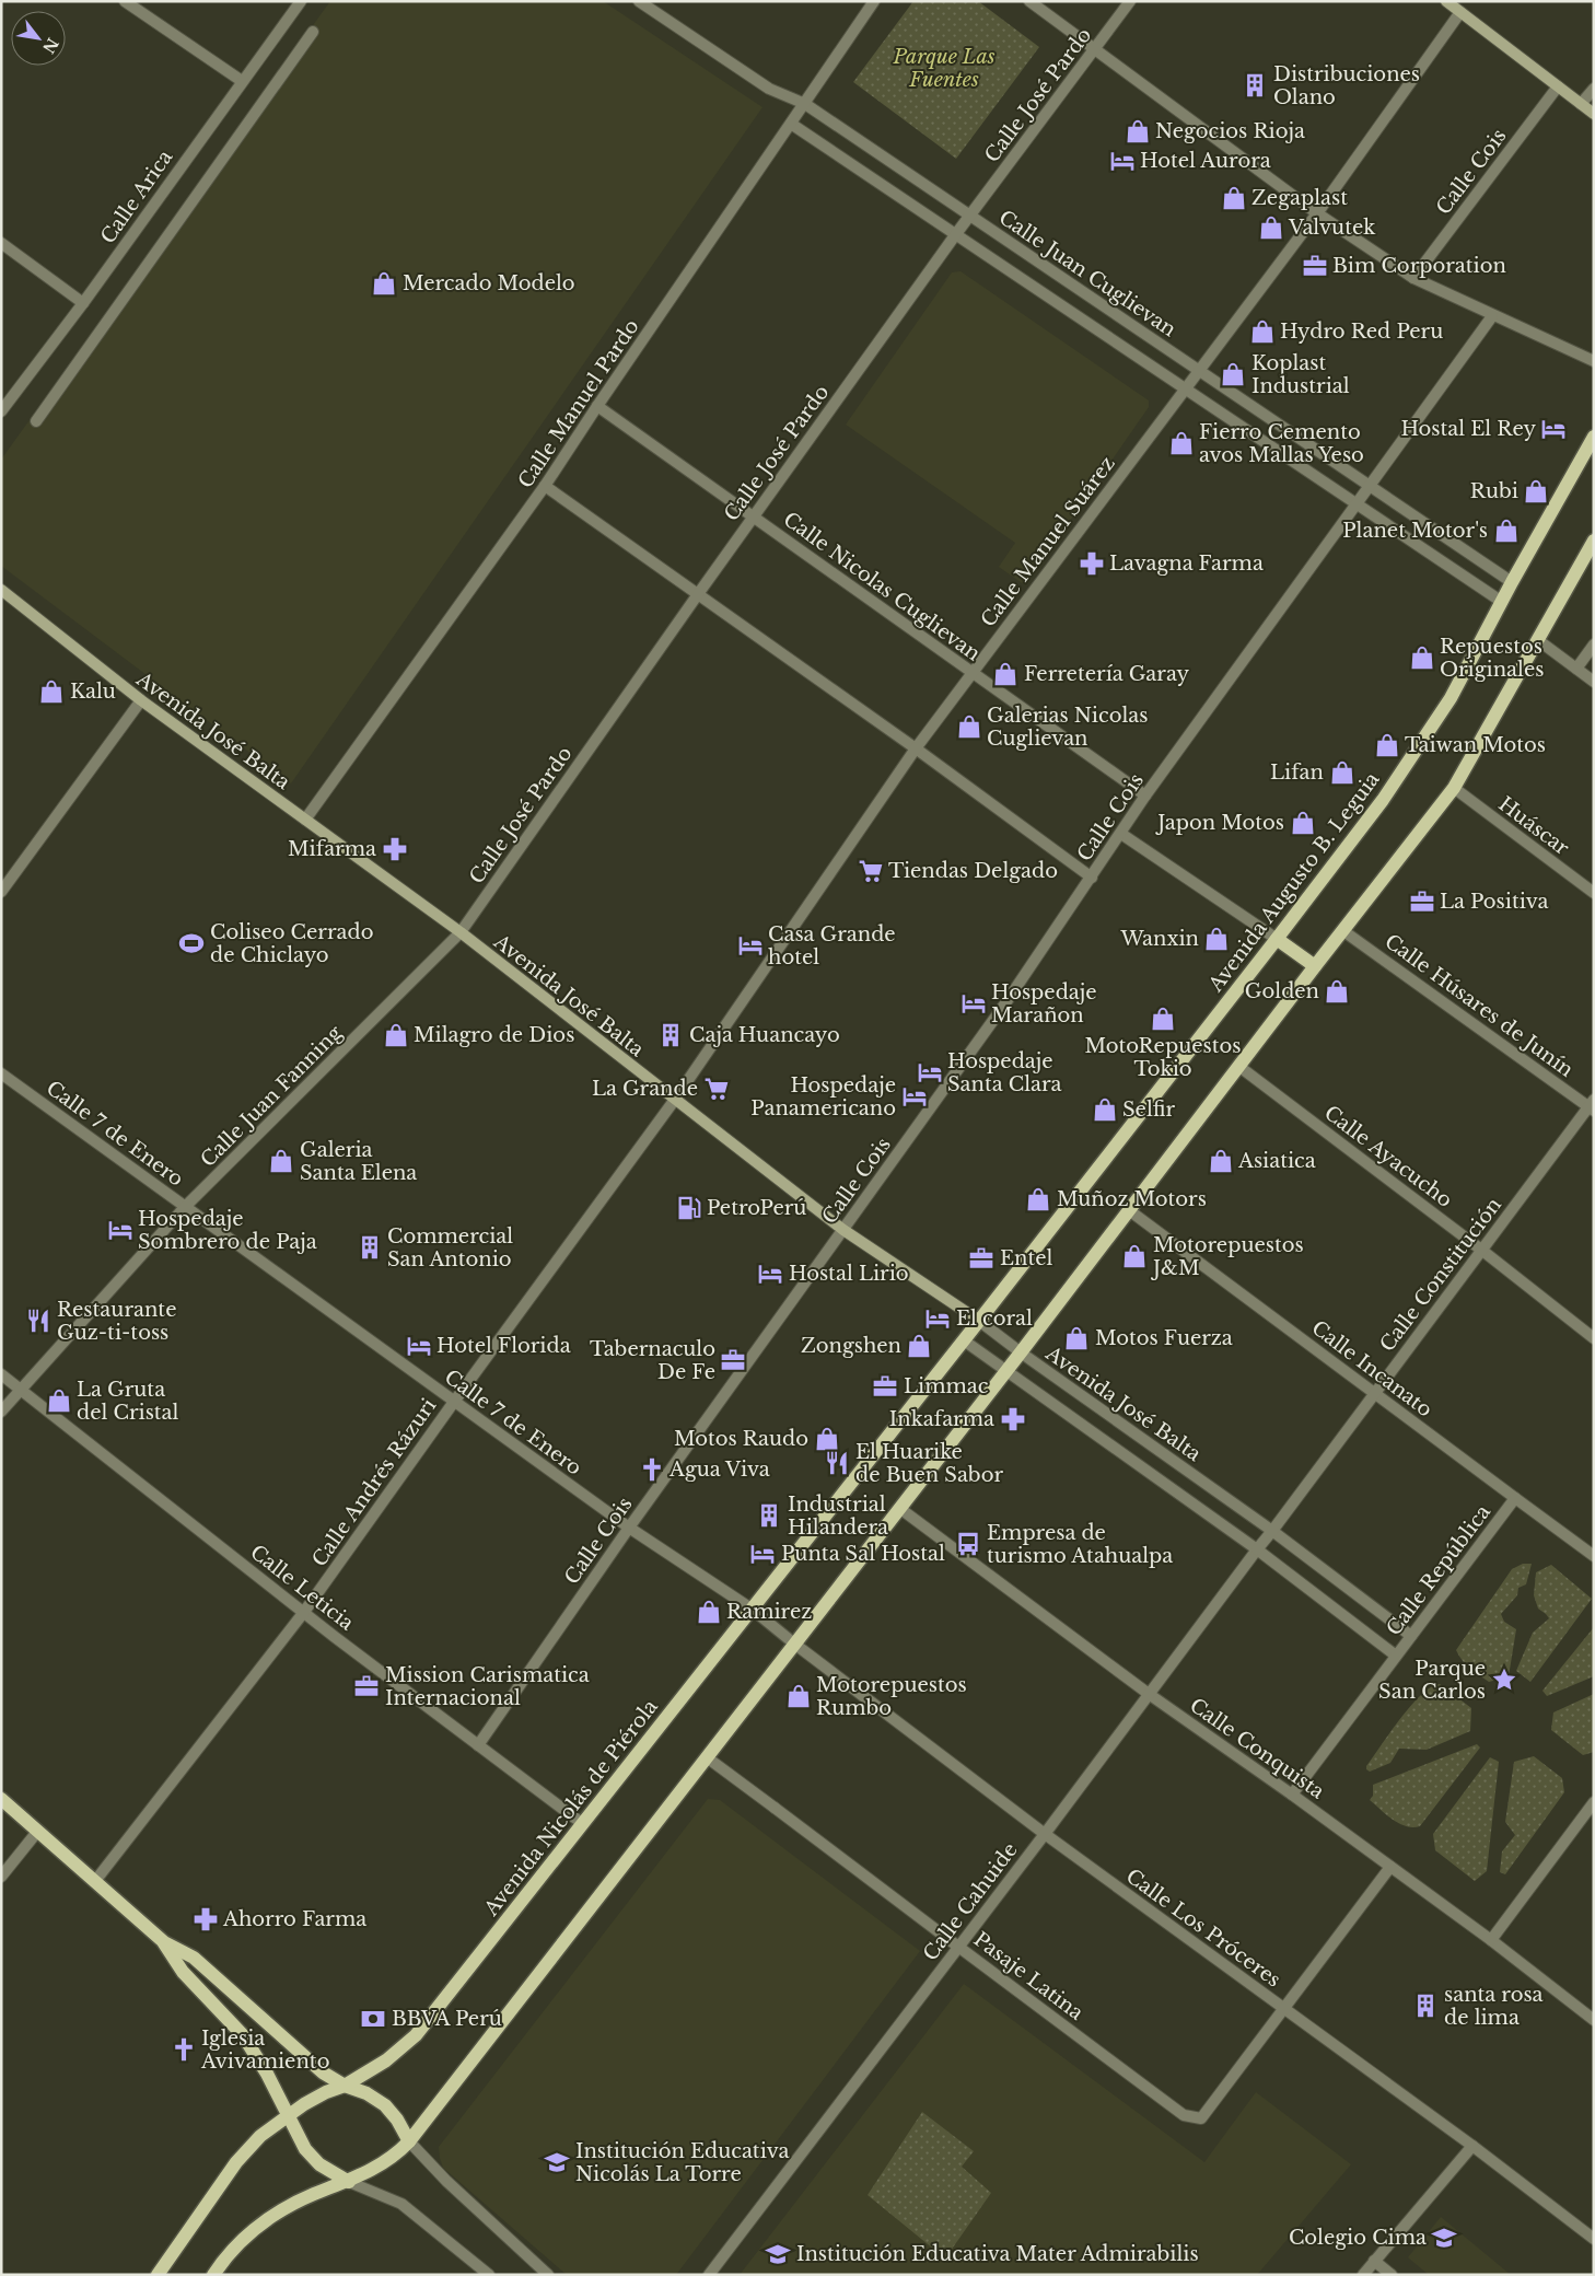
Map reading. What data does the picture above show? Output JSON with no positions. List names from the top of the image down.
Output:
{
  "streets": {
    "main road": ["Avenida José Balta", "Avenida Augusto B. Leguia", "Avenida Nicolás de Piérola"],
    "street": [
      "Calle José Pardo",
      "Calle Cois",
      "Calle Arica",
      "Calle Juan Cuglievan",
      "Calle Manuel Pardo",
      "Calle Manuel Suárez",
      "Calle Nicolas Cuglievan",
      "Huáscar",
      "Calle Húsares de Junín",
      "Calle Juan Fanning",
      "Calle 7 de Enero",
      "Calle Ayacucho",
      "Calle Constitución",
      "Calle Incanato",
      "Calle Andrés Rázuri",
      "Calle República",
      "Calle Leticia",
      "Calle Conquista",
      "Calle Cahuide",
      "Calle Los Próceres",
      "Pasaje Latina"
    ]
  },
  "crossings": [
    ["Calle José Pardo", "Calle Juan Cuglievan"],
    ["Calle José Pardo", "Calle Nicolas Cuglievan"],
    ["Calle José Pardo", "Avenida José Balta"],
    ["Calle José Pardo", "Calle Juan Fanning"],
    ["Calle Cois", "Calle Juan Cuglievan"],
    ["Calle Cois", "Calle Nicolas Cuglievan"],
    ["Calle Cois", "Avenida José Balta"],
    ["Calle Cois", "Calle 7 de Enero"],
    ["Calle Cois", "Calle Leticia"],
    ["Calle Juan Cuglievan", "Calle Manuel Pardo"],
    ["Calle Juan Cuglievan", "Calle Manuel Suárez"],
    ["Calle Juan Cuglievan", "Avenida Augusto B. Leguia"],
    ["Calle Manuel Pardo", "Calle Nicolas Cuglievan"],
    ["Calle Manuel Pardo", "Avenida José Balta"],
    ["Calle Manuel Suárez", "Calle Nicolas Cuglievan"],
    ["Calle Manuel Suárez", "Avenida José Balta"],
    ["Calle Manuel Suárez", "Calle Andrés Rázuri"],
    ["Avenida José Balta", "Avenida Augusto B. Leguia"],
    ["Avenida José Balta", "Calle Juan Fanning"],
    ["Avenida José Balta", "Calle Constitución"],
    ["Avenida José Balta", "Calle Andrés Rázuri"],
    ["Avenida José Balta", "Calle República"],
    ["Avenida José Balta", "Avenida Nicolás de Piérola"],
    ["Avenida José Balta", "Calle Cahuide"],
    ["Avenida Augusto B. Leguia", "Avenida Nicolás de Piérola"],
    ["Calle Húsares de Junín", "Calle Constitución"],
    ["Calle Juan Fanning", "Calle 7 de Enero"],
    ["Calle Juan Fanning", "Calle Leticia"],
    ["Calle 7 de Enero", "Calle Andrés Rázuri"],
    ["Calle 7 de Enero", "Avenida Nicolás de Piérola"],
    ["Calle 7 de Enero", "Calle Los Próceres"],
    ["Calle Ayacucho", "Calle Constitución"],
    ["Calle Constitución", "Calle Incanato"],
    ["Calle Constitución", "Calle Cahuide"],
    ["Calle Incanato", "Calle República"],
    ["Calle Andrés Rázuri", "Calle Leticia"],
    ["Calle República", "Calle Conquista"],
    ["Calle Leticia", "Avenida Nicolás de Piérola"],
    ["Calle Conquista", "Calle Cahuide"],
    ["Calle Cahuide", "Calle Los Próceres"],
    ["Calle Cahuide", "Pasaje Latina"],
    ["Calle Los Próceres", "Pasaje Latina"]
  ],
  "parks": ["Parque Las Fuentes"],
  "places": {
    "building": [
      "Distribuciones Olano",
      "Caja Huancayo",
      "Commercial San Antonio",
      "Industrial Hilandera",
      "santa rosa de lima"
    ],
    "shop": [
      "Negocios Rioja",
      "Zegaplast",
      "Valvutek",
      "Mercado Modelo",
      "Hydro Red Peru",
      "Koplast Industrial",
      "Fierro Cemento avos Mallas Yeso",
      "Rubi",
      "Planet Motor's",
      "Repuestos Originales",
      "Ferretería Garay",
      "Kalu",
      "Galerias Nicolas Cuglievan",
      "Taiwan Motos",
      "Lifan",
      "Japon Motos",
      "Wanxin",
      "Golden",
      "MotoRepuestos Tokio",
      "Milagro de Dios",
      "Selfir",
      "Galeria Santa Elena",
      "Asiatica",
      "Muñoz Motors",
      "Motorepuestos J&M",
      "Motos Fuerza",
      "Zongshen",
      "La Gruta del Cristal",
      "Motos Raudo",
      "Ramirez",
      "Motorepuestos Rumbo"
    ],
    "hotel": [
      "Hotel Aurora",
      "Hostal El Rey",
      "Casa Grande hotel",
      "Hospedaje Marañon",
      "Hospedaje Santa Clara",
      "Hospedaje Panamericano",
      "Hospedaje Sombrero de Paja",
      "Hostal Lirio",
      "El coral",
      "Hotel Florida",
      "Punta Sal Hostal"
    ],
    "office": [
      "Bim Corporation",
      "La Positiva",
      "Entel",
      "Tabernaculo De Fe",
      "Limmac",
      "Mission Carismatica Internacional"
    ],
    "pharmacy": [
      "Lavagna Farma",
      "Mifarma",
      "Inkafarma",
      "Ahorro Farma"
    ],
    "supermarket": ["Tiendas Delgado", "La Grande"],
    "sports": ["Coliseo Cerrado de Chiclayo"],
    "fuel station": ["PetroPerú"],
    "restaurant": ["Restaurante Guz-ti-toss", "El Huarike de Buen Sabor"],
    "church": ["Agua Viva", "Iglesia Avivamiento"],
    "bus stop": ["Empresa de turismo Atahualpa"],
    "place": ["Parque San Carlos"],
    "bank": ["BBVA Perú"],
    "school or university": ["Institución Educativa Nicolás La Torre", "Colegio Cima", "Institución Educativa Mater Admirabilis"]
  },
  "north": "bottom right"
}
